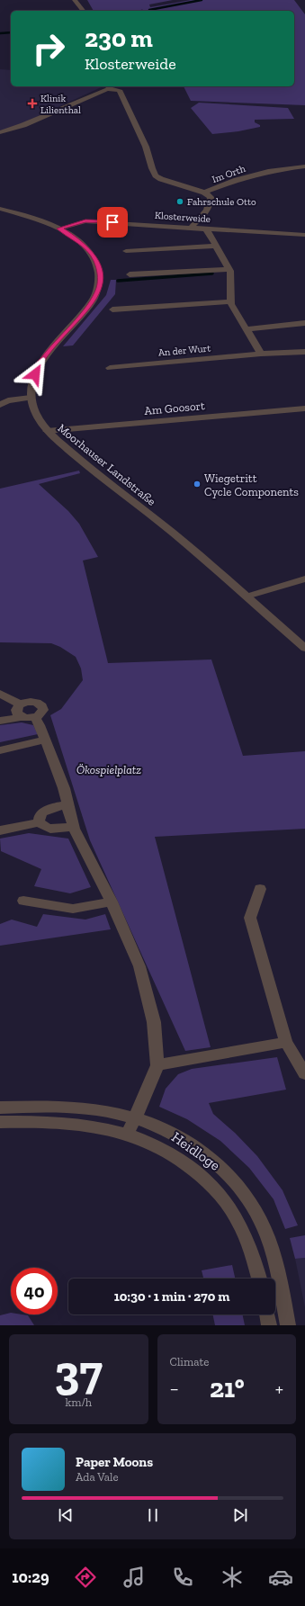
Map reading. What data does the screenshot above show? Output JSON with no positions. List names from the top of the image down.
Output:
{
  "streets": {
    "street": [
      "Im Orth",
      "Klosterweide",
      "An der Wurt",
      "Am Goosort",
      "Moorhauser Landstraße",
      "Heidloge"
    ]
  },
  "crossings": [
    ["Im Orth", "Klosterweide"],
    ["Klosterweide", "Moorhauser Landstraße"],
    ["Am Goosort", "Moorhauser Landstraße"]
  ],
  "parks": ["Ökospielplatz"],
  "places": {
    "health": ["Klinik Lilienthal"],
    "other": ["Fahrschule Otto", "Wiegetritt Cycle Components"]
  },
  "page": {
    "turn": ["230 m", "Klosterweide"],
    "limit": "40",
    "trip": "10:30 · 1 min · 270 m",
    "tile": [
      ["37", "km/h"],
      "Climate"
    ],
    "heat": ["−", "21°", "+"],
    "song": ["Paper Moons", "Ada Vale"],
    "tabs": "10:29"
  }
}
